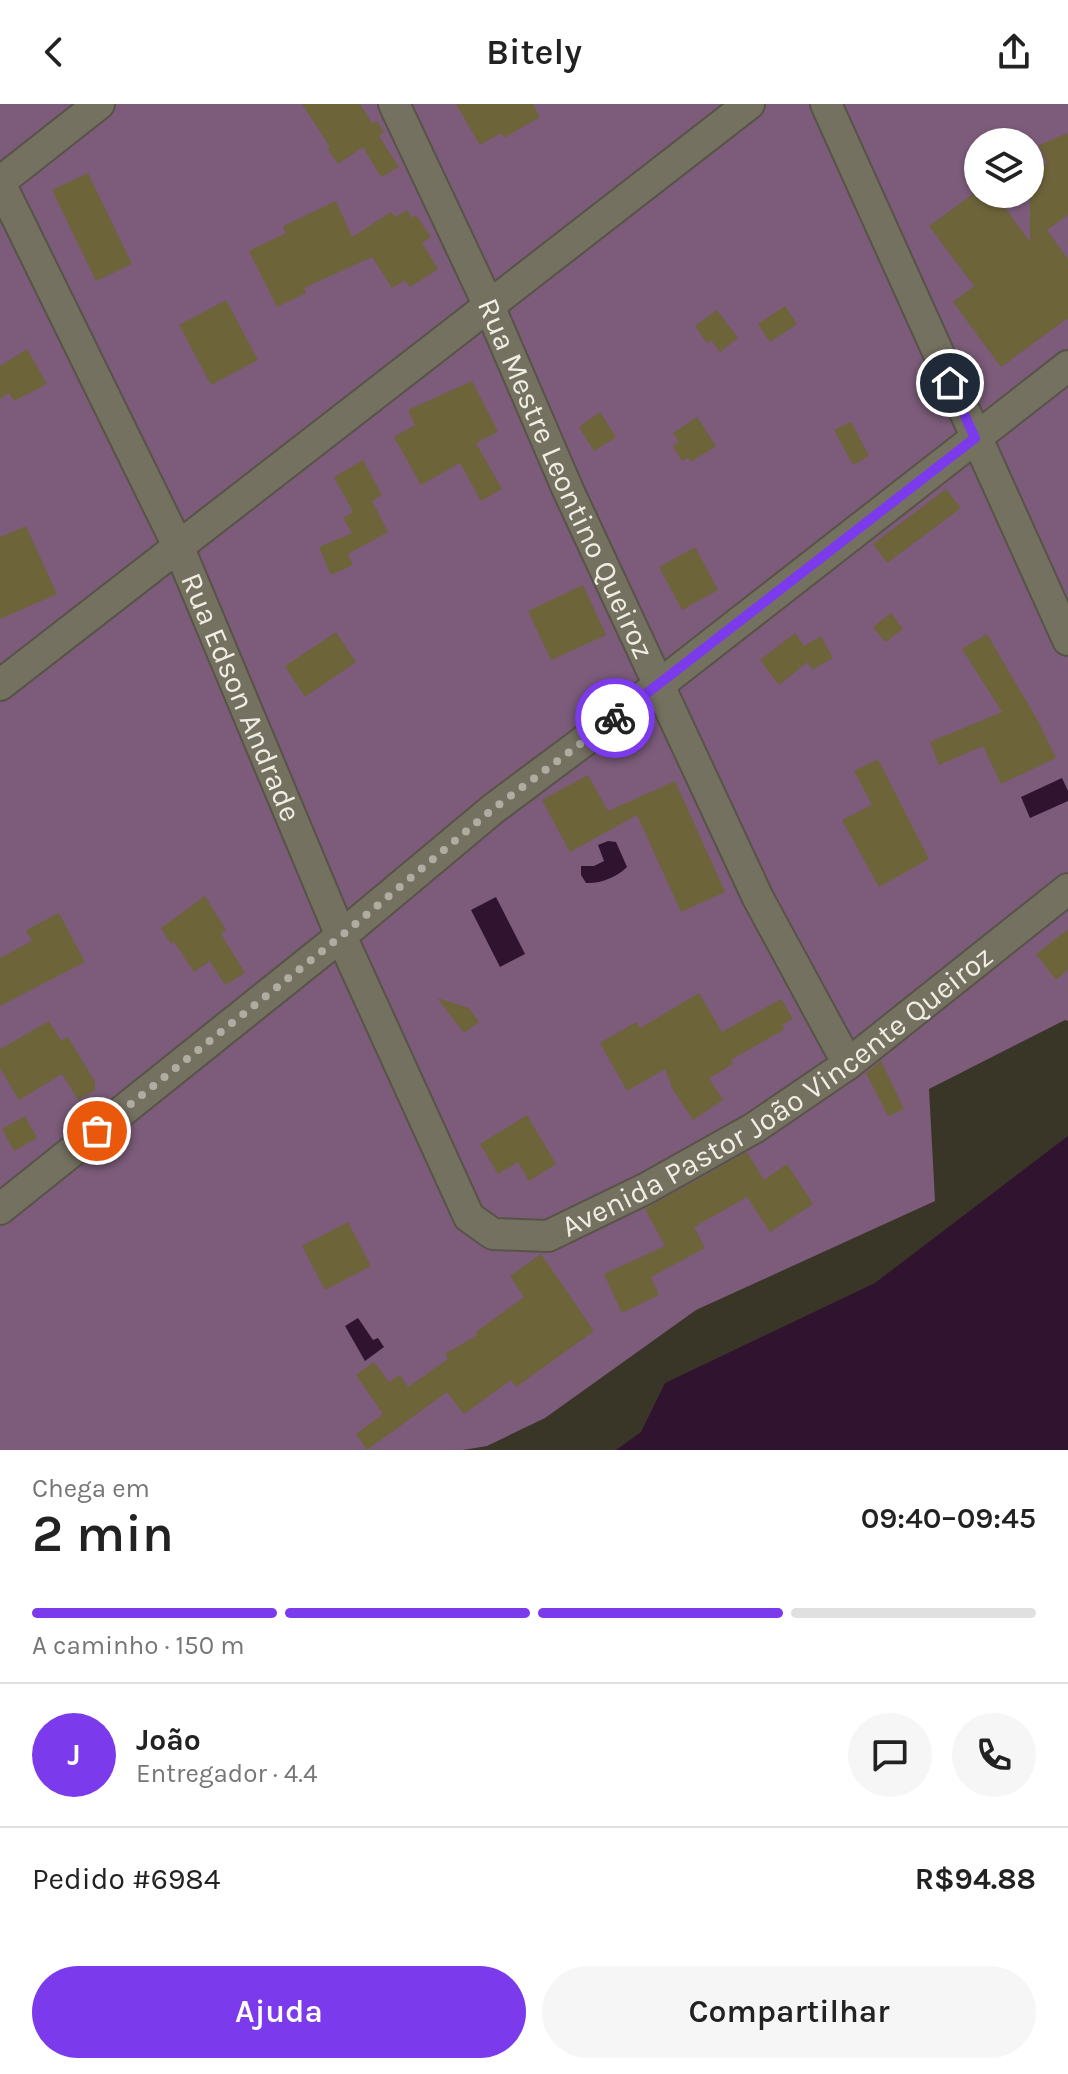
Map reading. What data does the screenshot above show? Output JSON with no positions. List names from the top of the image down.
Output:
{
  "streets": {
    "street": ["Rua Mestre Leontino Queiroz", "Rua Edson Andrade", "Avenida Pastor João Vincente Queiroz"]
  },
  "crossings": [
    ["Rua Mestre Leontino Queiroz", "Avenida Pastor João Vincente Queiroz"],
    ["Rua Edson Andrade", "Avenida Pastor João Vincente Queiroz"]
  ],
  "page": {
    "header": "Bitely",
    "heading": ["2 min", "Chega em", "09:40–09:45"],
    "panel": [
      "João",
      "Entregador · 4.4",
      "Pedido #6984",
      "R$94.88"
    ],
    "bar": "A caminho · 150 m",
    "round": "J",
    "buttons": ["Ajuda", "Compartilhar"]
  }
}
